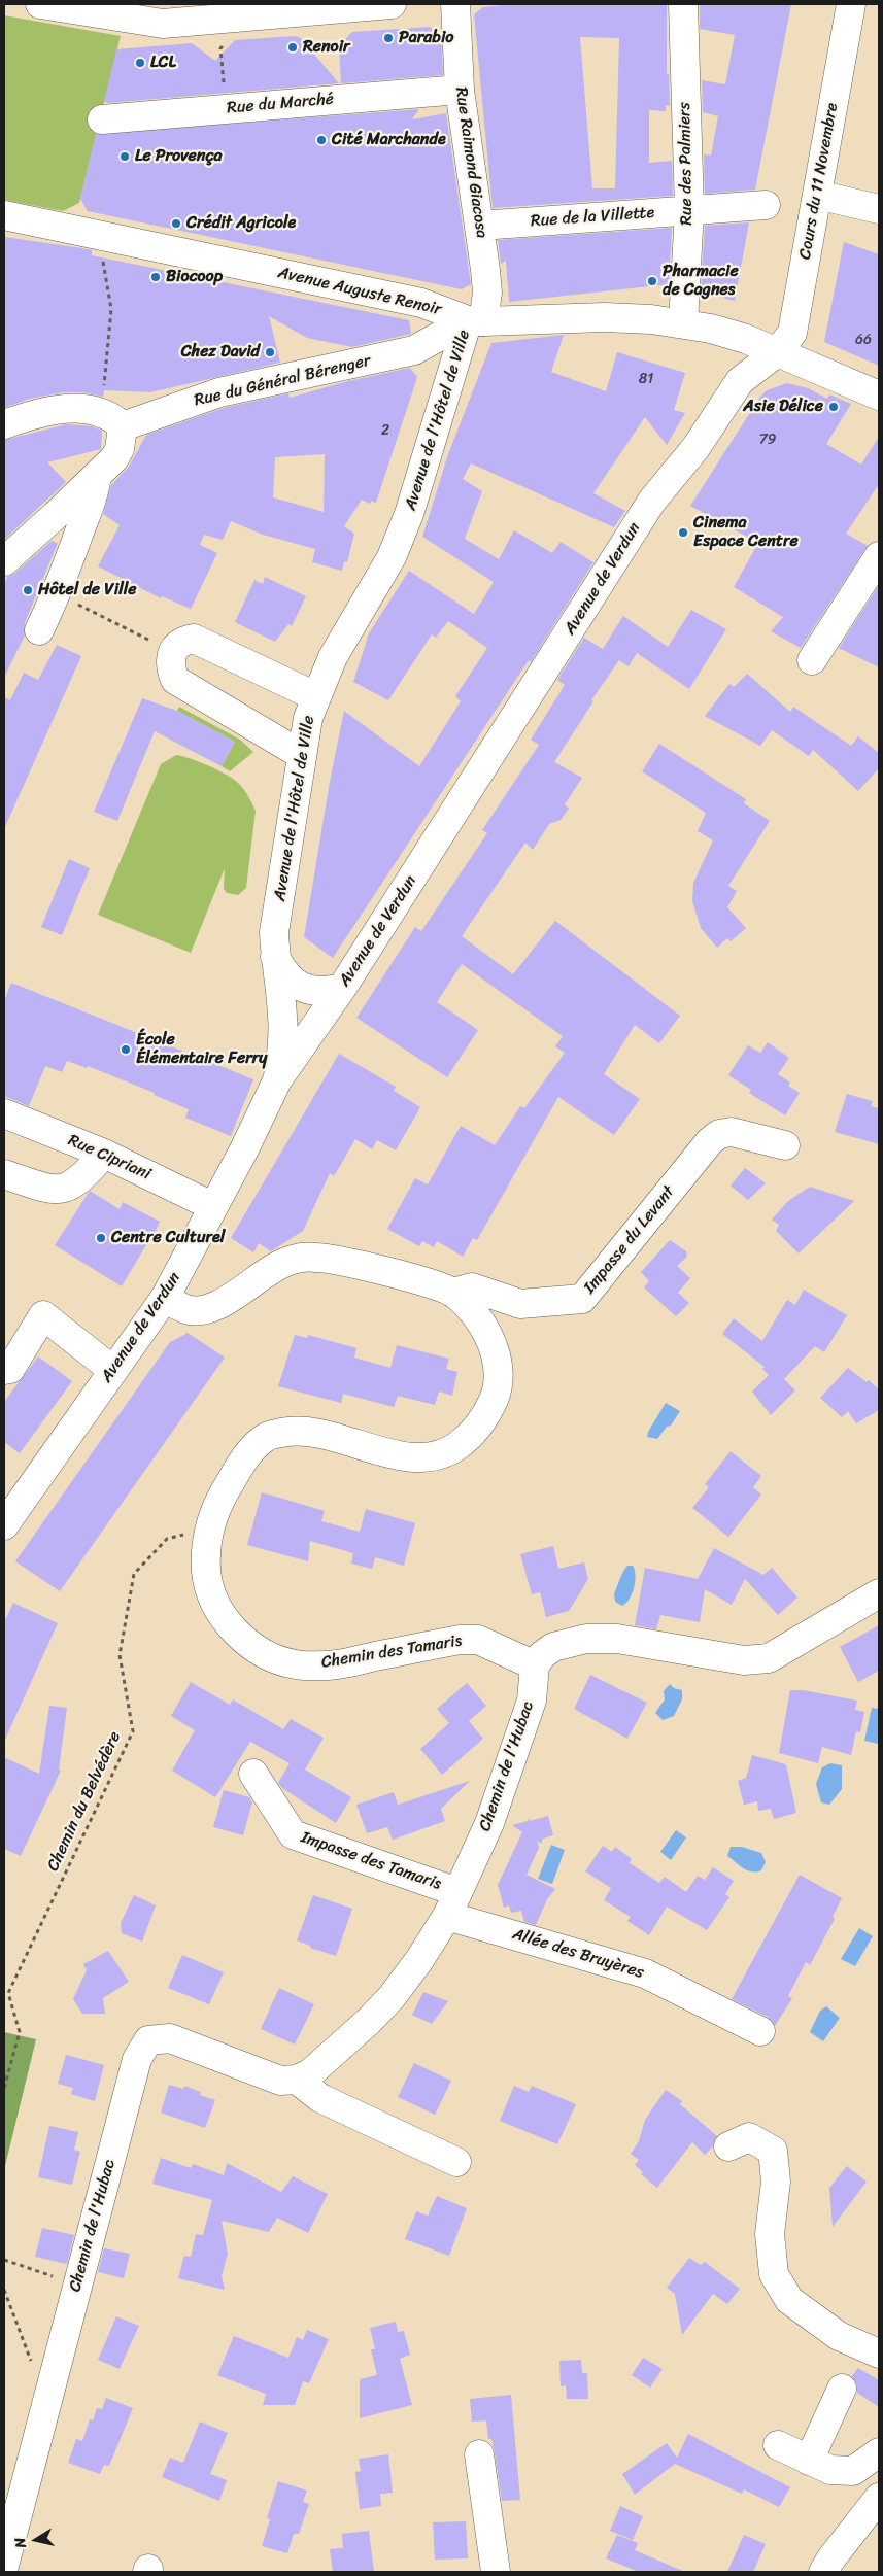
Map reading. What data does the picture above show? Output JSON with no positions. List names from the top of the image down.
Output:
{
  "streets": {
    "street": [
      "Rue du Marché",
      "Rue Raimond Giacosa",
      "Rue des Palmiers",
      "Cours du 11 Novembre",
      "Rue de la Villette",
      "Avenue Auguste Renoir",
      "Rue du Général Bérenger",
      "Avenue de l'Hôtel de Ville",
      "Avenue de Verdun",
      "Rue Cipriani",
      "Impasse du Levant",
      "Chemin des Tamaris",
      "Chemin de l'Hubac",
      "Impasse des Tamaris",
      "Allée des Bruyères"
    ],
    "path": ["Chemin du Belvédère"]
  },
  "crossings": [
    ["Rue du Marché", "Rue Raimond Giacosa"],
    ["Rue Raimond Giacosa", "Rue de la Villette"],
    ["Rue Raimond Giacosa", "Avenue Auguste Renoir"],
    ["Rue Raimond Giacosa", "Rue du Général Bérenger"],
    ["Rue Raimond Giacosa", "Avenue de l'Hôtel de Ville"],
    ["Rue des Palmiers", "Rue de la Villette"],
    ["Rue des Palmiers", "Avenue Auguste Renoir"],
    ["Cours du 11 Novembre", "Avenue Auguste Renoir"],
    ["Cours du 11 Novembre", "Avenue de Verdun"],
    ["Avenue Auguste Renoir", "Rue du Général Bérenger"],
    ["Avenue Auguste Renoir", "Avenue de l'Hôtel de Ville"],
    ["Avenue Auguste Renoir", "Avenue de Verdun"],
    ["Rue du Général Bérenger", "Avenue de l'Hôtel de Ville"],
    ["Avenue de l'Hôtel de Ville", "Avenue de Verdun"],
    ["Avenue de Verdun", "Rue Cipriani"],
    ["Avenue de Verdun", "Chemin des Tamaris"],
    ["Impasse du Levant", "Chemin des Tamaris"],
    ["Chemin des Tamaris", "Chemin de l'Hubac"],
    ["Chemin des Tamaris", "Chemin du Belvédère"],
    ["Chemin de l'Hubac", "Impasse des Tamaris"],
    ["Chemin de l'Hubac", "Allée des Bruyères"],
    ["Impasse des Tamaris", "Allée des Bruyères"]
  ],
  "places": [
    "Parabio",
    "Renoir",
    "LCL",
    "Cité Marchande",
    "Le Provença",
    "Crédit Agricole",
    "Biocoop",
    "Pharmacie de Cagnes",
    "Chez David",
    "Asie Délice",
    "Cinema Espace Centre",
    "Hôtel de Ville",
    "École Élémentaire Ferry",
    "Centre Culturel"
  ],
  "house_numbers": [
    "66",
    "81",
    "2",
    "79"
  ],
  "north": "left"
}
